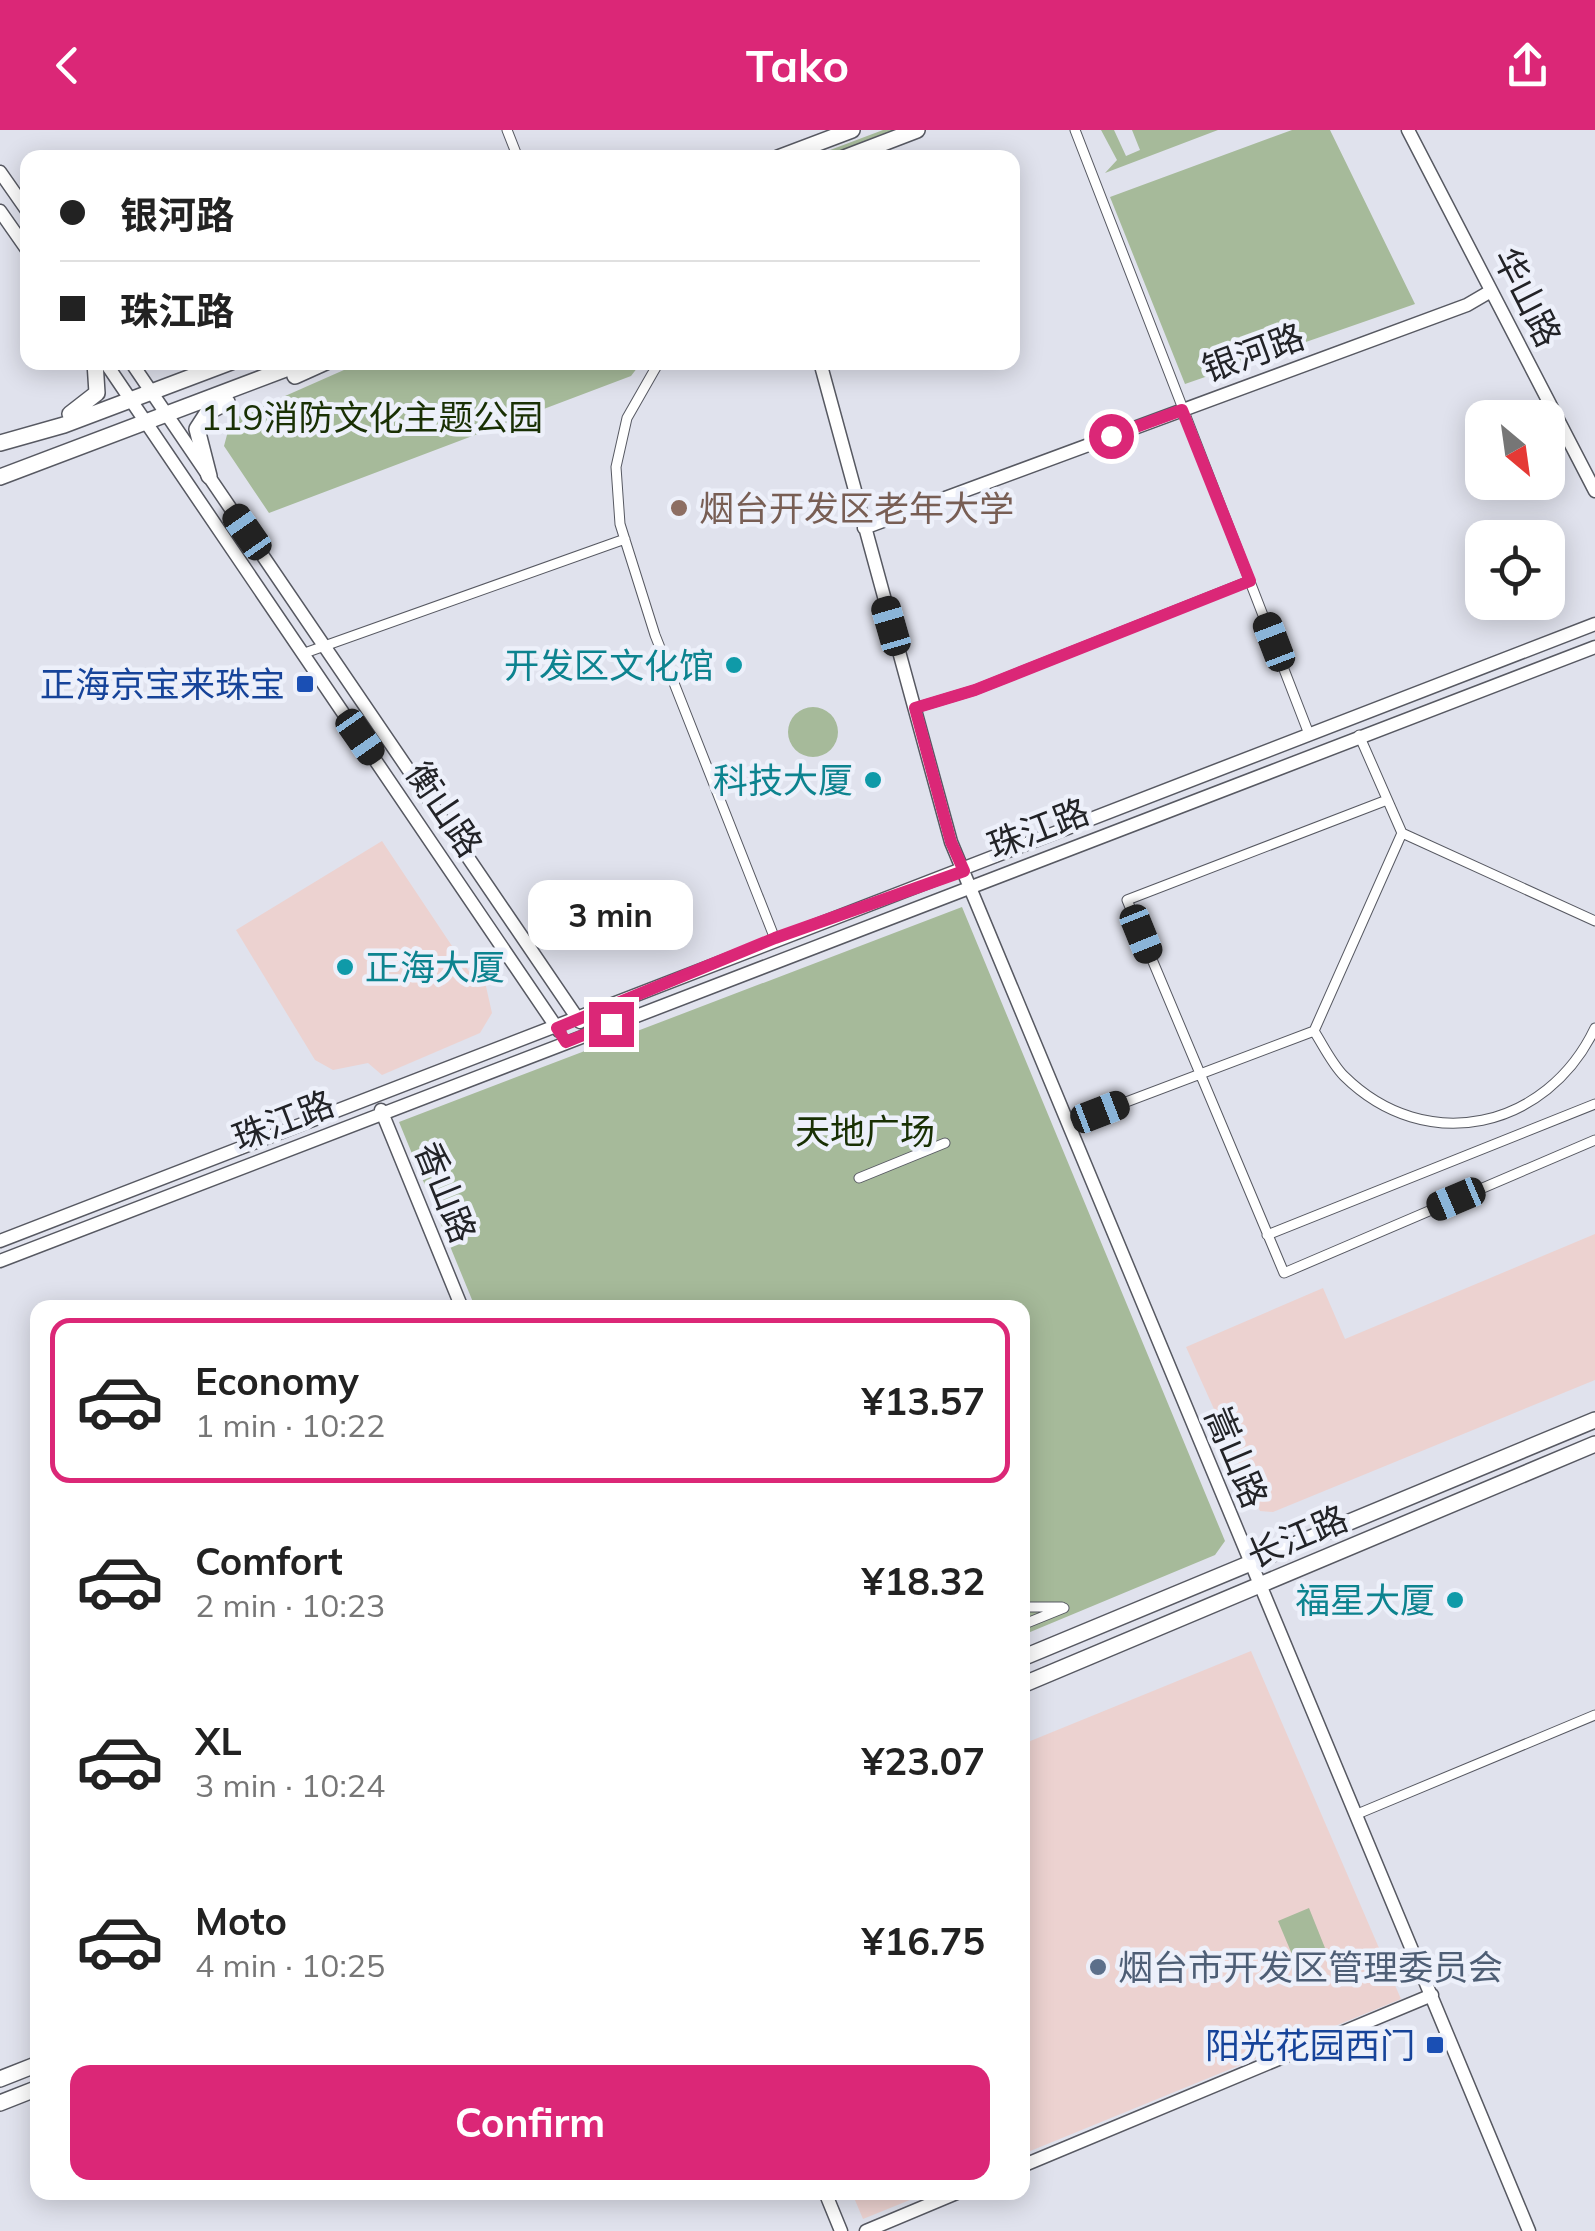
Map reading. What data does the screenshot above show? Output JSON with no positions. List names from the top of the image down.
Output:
{
  "streets": {
    "main road": [
      "华山路",
      "银河路",
      "衡山路",
      "珠江路",
      "香山路",
      "嵩山路",
      "长江路"
    ]
  },
  "crossings": [
    ["华山路", "银河路"],
    ["银河路", "嵩山路"],
    ["衡山路", "珠江路"],
    ["珠江路", "香山路"],
    ["珠江路", "嵩山路"],
    ["嵩山路", "长江路"]
  ],
  "parks": ["119消防文化主题公园", "天地广场"],
  "places": {
    "other": [
      "烟台开发区老年大学",
      "开发区文化馆",
      "科技大厦",
      "正海大厦",
      "福星大厦",
      "烟台市开发区管理委员会"
    ],
    "transit": ["正海京宝来珠宝", "阳光花园西门"]
  },
  "north": "bottom right",
  "page": {
    "header": "Tako",
    "banner": ["银河路", "珠江路"],
    "bubble": "3 min",
    "list": [
      {
        "name": "Economy",
        "note": "1 min · 10:22",
        "value": "¥13.57"
      },
      {
        "name": "Comfort",
        "note": "2 min · 10:23",
        "value": "¥18.32"
      },
      {
        "name": "XL",
        "note": "3 min · 10:24",
        "value": "¥23.07"
      },
      {
        "name": "Moto",
        "note": "4 min · 10:25",
        "value": "¥16.75"
      }
    ],
    "buttons": "Confirm"
  }
}
